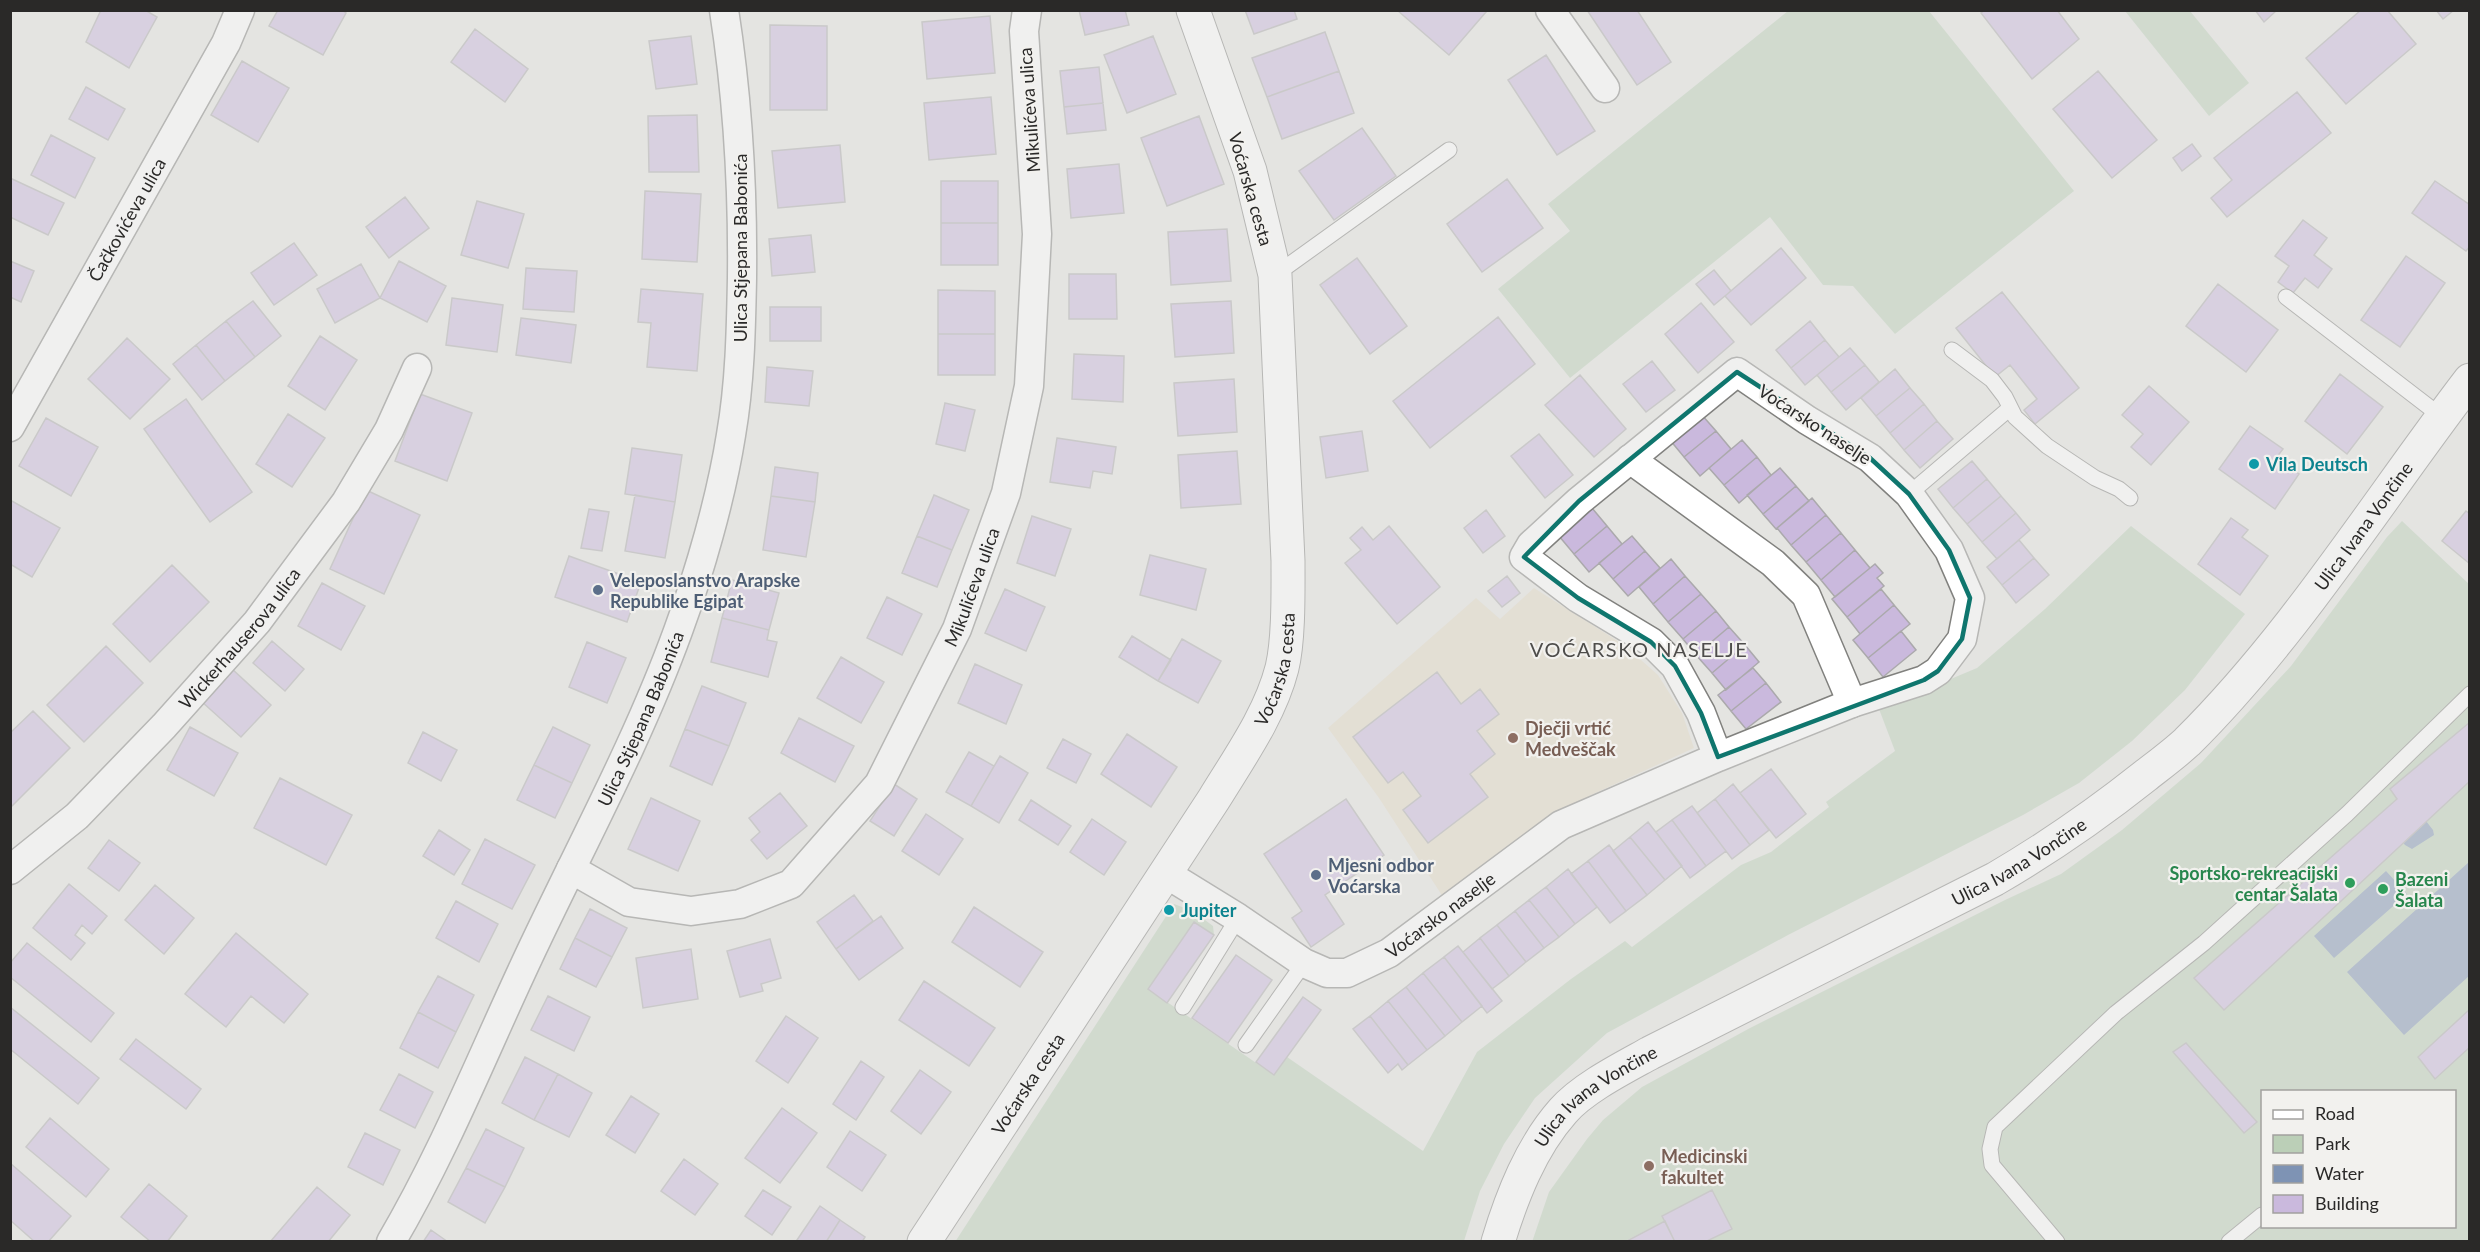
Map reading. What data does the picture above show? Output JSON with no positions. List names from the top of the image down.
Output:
{
  "streets": {
    "street": [
      "Mikulićeva ulica",
      "Voćarska cesta",
      "Čačkovićeva ulica",
      "Ulica Stjepana Babonića",
      "Voćarsko naselje",
      "Ulica Ivana Vončine",
      "Wickerhauserova ulica"
    ]
  },
  "crossings": [
    ["Mikulićeva ulica", "Ulica Stjepana Babonića"],
    ["Voćarska cesta", "Voćarsko naselje"]
  ],
  "districts": ["VOĆARSKO NASELJE"],
  "places": [
    "Vila Deutsch",
    "Veleposlanstvo Arapske Republike Egipat",
    "Dječji vrtić Medveščak",
    "Mjesni odbor Voćarska",
    "Sportsko-rekreacijski centar Šalata",
    "Bazeni Šalata",
    "Jupiter",
    "Medicinski fakultet"
  ],
  "legend": [
    "Road",
    "Park",
    "Water",
    "Building"
  ]
}
